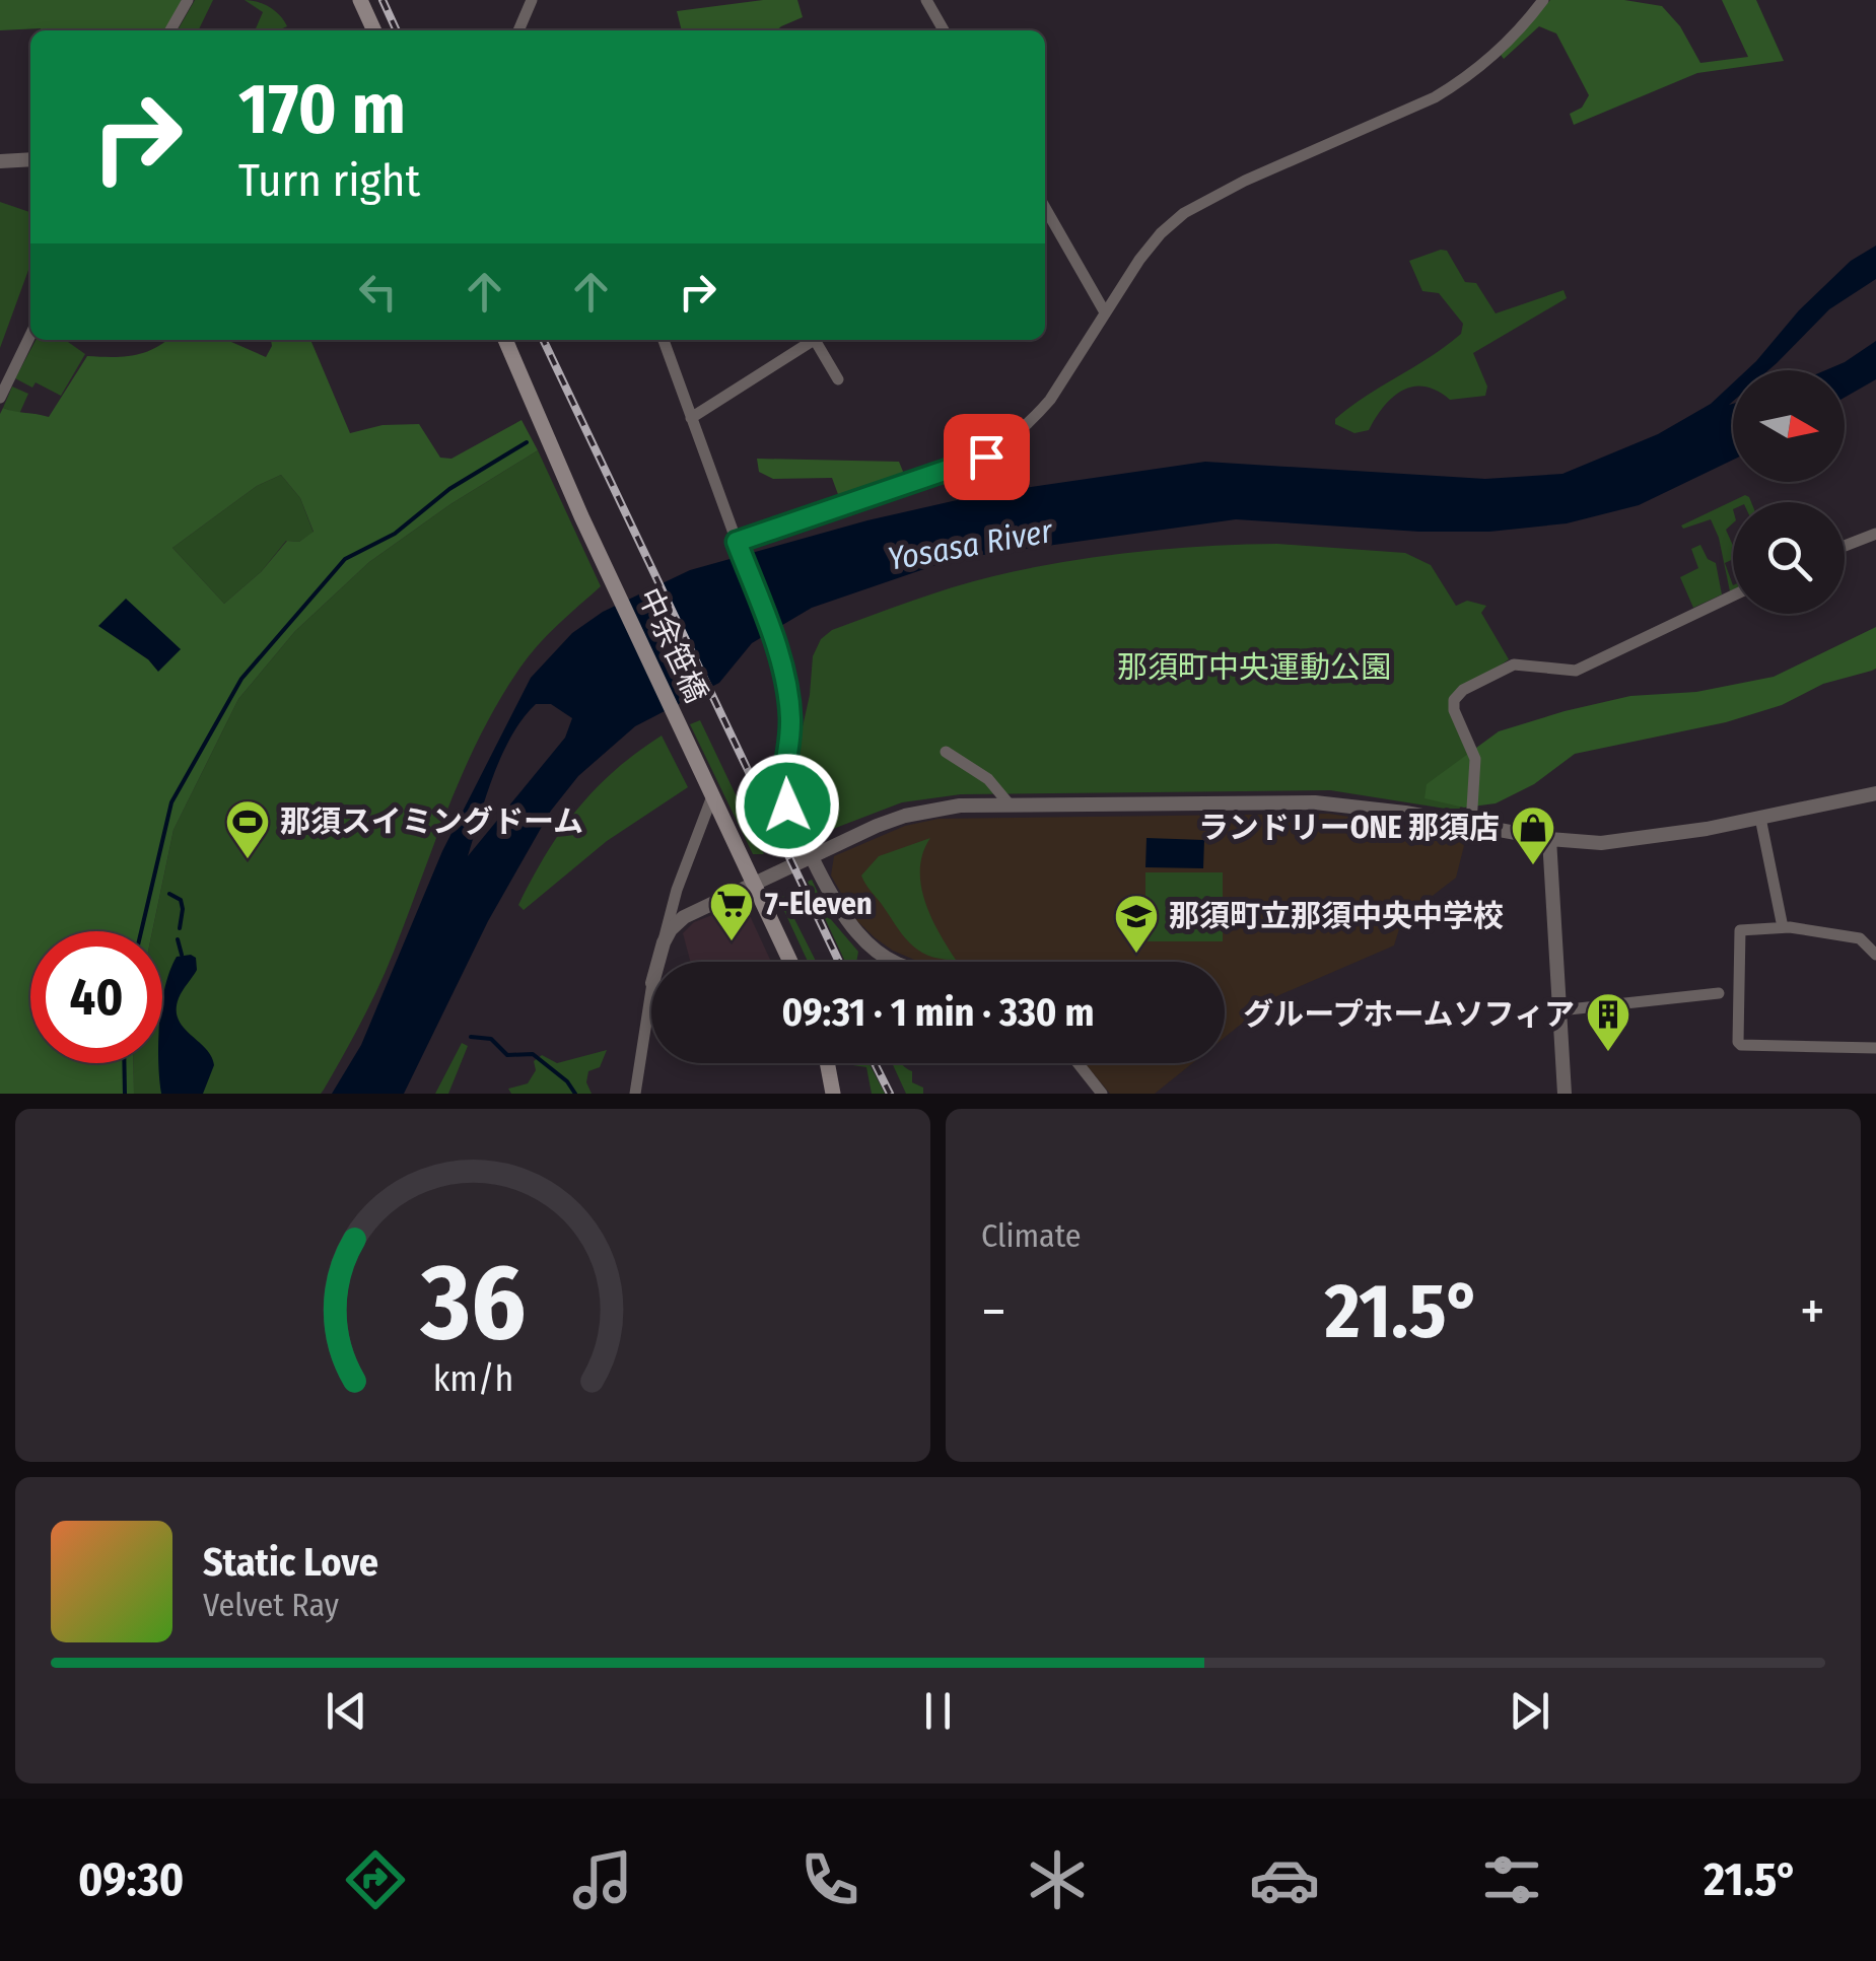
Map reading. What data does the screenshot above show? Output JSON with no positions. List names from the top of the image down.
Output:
{
  "streets": {
    "main road": ["中余笹橋"]
  },
  "water": ["Yosasa River"],
  "parks": ["那須町中央運動公園"],
  "places": {
    "sports": ["那須スイミングドーム"],
    "shop": ["ランドリーONE 那須店"],
    "supermarket": ["7-Eleven"],
    "school or university": ["那須町立那須中央中学校"],
    "building": ["グループホームソフィア"]
  },
  "north": "right",
  "page": {
    "turn": ["170 m", "Turn right"],
    "limit": "40",
    "trip": "09:31 · 1 min · 330 m",
    "tile": "Climate",
    "heat": ["−", "21.5°", "+"],
    "song": ["Static Love", "Velvet Ray"],
    "tabs": ["09:30", "21.5°"],
    "gauge": ["36", "km/h"]
  }
}
